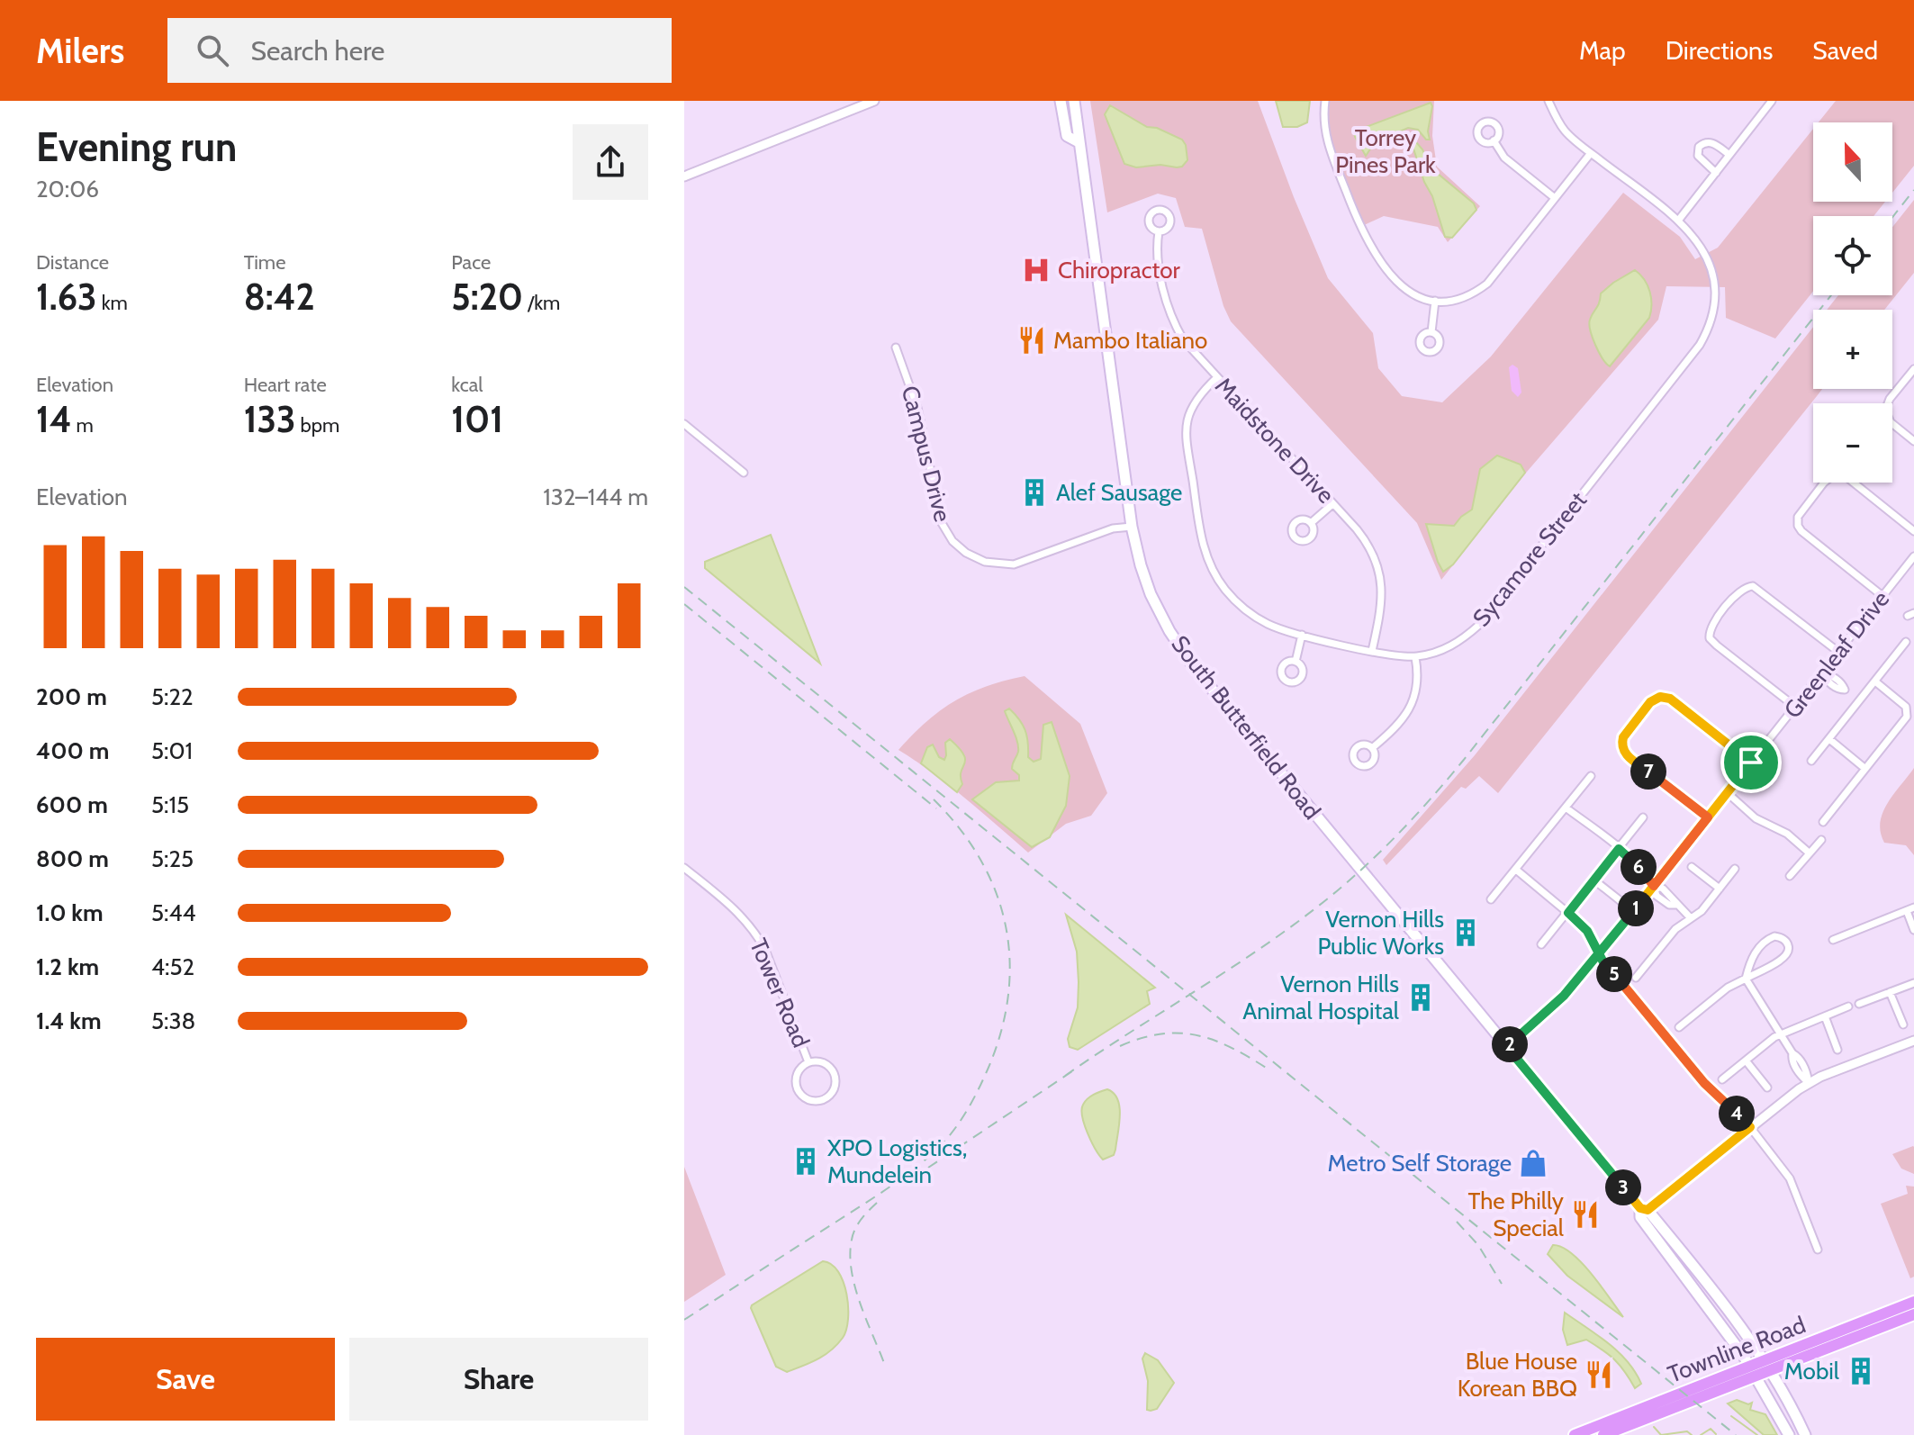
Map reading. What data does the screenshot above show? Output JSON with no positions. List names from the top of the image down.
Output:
{
  "streets": {
    "main road": ["South Butterfield Road", "Townline Road"],
    "street": [
      "Maidstone Drive",
      "Campus Drive",
      "Sycamore Street",
      "Greenleaf Drive",
      "Tower Road"
    ]
  },
  "crossings": [
    ["Maidstone Drive", "Sycamore Street"],
    ["Campus Drive", "South Butterfield Road"],
    ["Greenleaf Drive", "South Butterfield Road"],
    ["South Butterfield Road", "Townline Road"]
  ],
  "parks": ["Torrey Pines Park"],
  "places": {
    "hospital": ["Chiropractor"],
    "restaurant": ["Mambo Italiano", "The Philly Special", "Blue House Korean BBQ"],
    "building": [
      "Alef Sausage",
      "Vernon Hills Public Works",
      "Vernon Hills Animal Hospital",
      "XPO Logistics, Mundelein",
      "Mobil"
    ],
    "shop": ["Metro Self Storage"]
  },
  "north": "top",
  "page": {
    "header": "Milers",
    "search": "Search here",
    "nav": ["Map", "Directions", "Saved"],
    "heading": ["Evening run", "20:06"],
    "map_buttons": ["+", "−"],
    "stats": [
      ["Distance", "1.63 km"],
      ["Time", "8:42"],
      ["Pace", "5:20 /km"],
      ["Elevation", "14 m"],
      ["Heart rate", "133 bpm"],
      ["kcal", "101"]
    ],
    "chart": ["Elevation", "132–144 m"],
    "list": [
      {
        "name": "200 m",
        "note": "5:22"
      },
      {
        "name": "400 m",
        "note": "5:01"
      },
      {
        "name": "600 m",
        "note": "5:15"
      },
      {
        "name": "800 m",
        "note": "5:25"
      },
      {
        "name": "1.0 km",
        "note": "5:44"
      },
      {
        "name": "1.2 km",
        "note": "4:52"
      },
      {
        "name": "1.4 km",
        "note": "5:38"
      }
    ],
    "pins": [
      "7",
      "6",
      "1",
      "5",
      "2",
      "4",
      "3"
    ],
    "buttons": ["Save", "Share"]
  }
}
